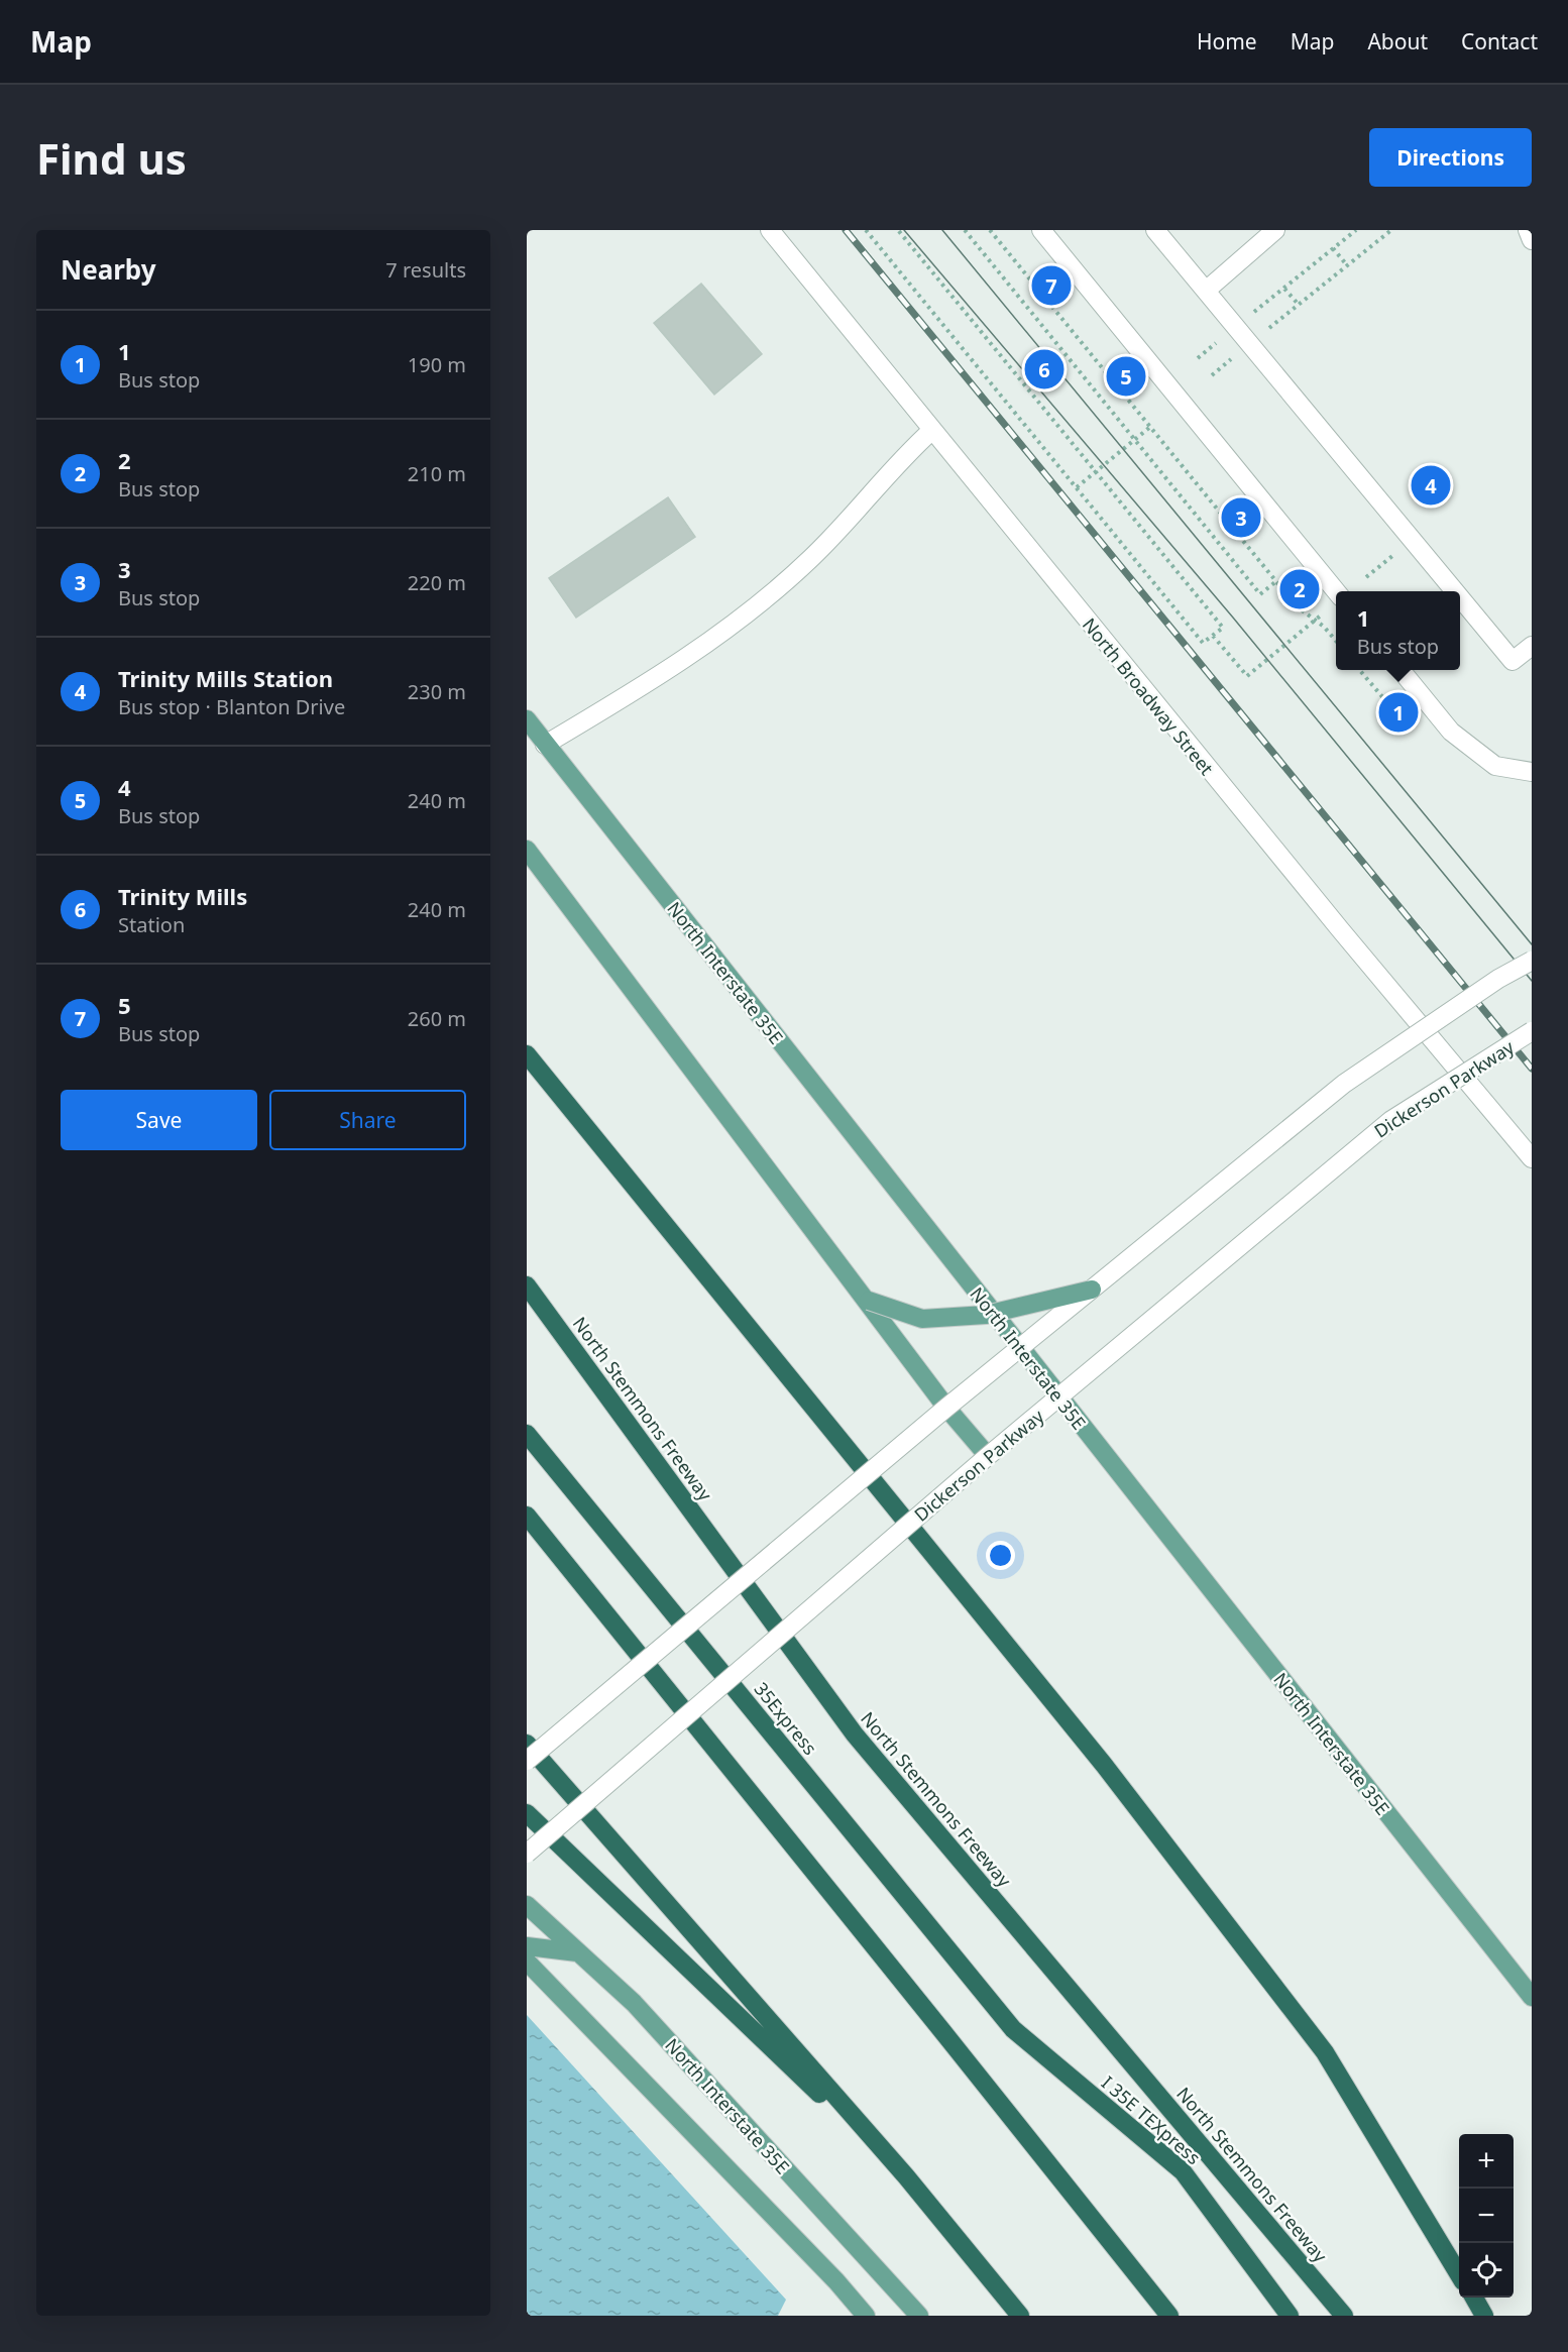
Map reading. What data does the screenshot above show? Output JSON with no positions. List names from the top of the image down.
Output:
{
  "streets": {
    "highway": ["North Stemmons Freeway", "35Express", "I 35E TEXpress"],
    "main road": ["North Interstate 35E"],
    "street": ["North Broadway Street", "Dickerson Parkway"]
  },
  "crossings": [
    ["35Express", "I 35E TEXpress"]
  ],
  "page": {
    "header": "Map",
    "nav": [
      "Home",
      "Map",
      "About",
      "Contact"
    ],
    "buttons": [
      "Directions",
      ["Save", "Share"]
    ],
    "title": "Find us",
    "heading": ["Nearby", "7 results"],
    "pins": [
      "7",
      "6",
      "5",
      "4",
      "3",
      "2",
      "1"
    ],
    "list": [
      {
        "mark": "1",
        "name": "1",
        "note": "Bus stop",
        "value": "190 m"
      },
      {
        "mark": "2",
        "name": "2",
        "note": "Bus stop",
        "value": "210 m"
      },
      {
        "mark": "3",
        "name": "3",
        "note": "Bus stop",
        "value": "220 m"
      },
      {
        "mark": "4",
        "name": "Trinity Mills Station",
        "note": "Bus stop · Blanton Drive",
        "value": "230 m"
      },
      {
        "mark": "5",
        "name": "4",
        "note": "Bus stop",
        "value": "240 m"
      },
      {
        "mark": "6",
        "name": "Trinity Mills",
        "note": "Station",
        "value": "240 m"
      },
      {
        "mark": "7",
        "name": "5",
        "note": "Bus stop",
        "value": "260 m"
      }
    ],
    "popup": ["1", "Bus stop"],
    "map_buttons": ["+", "−"]
  }
}
